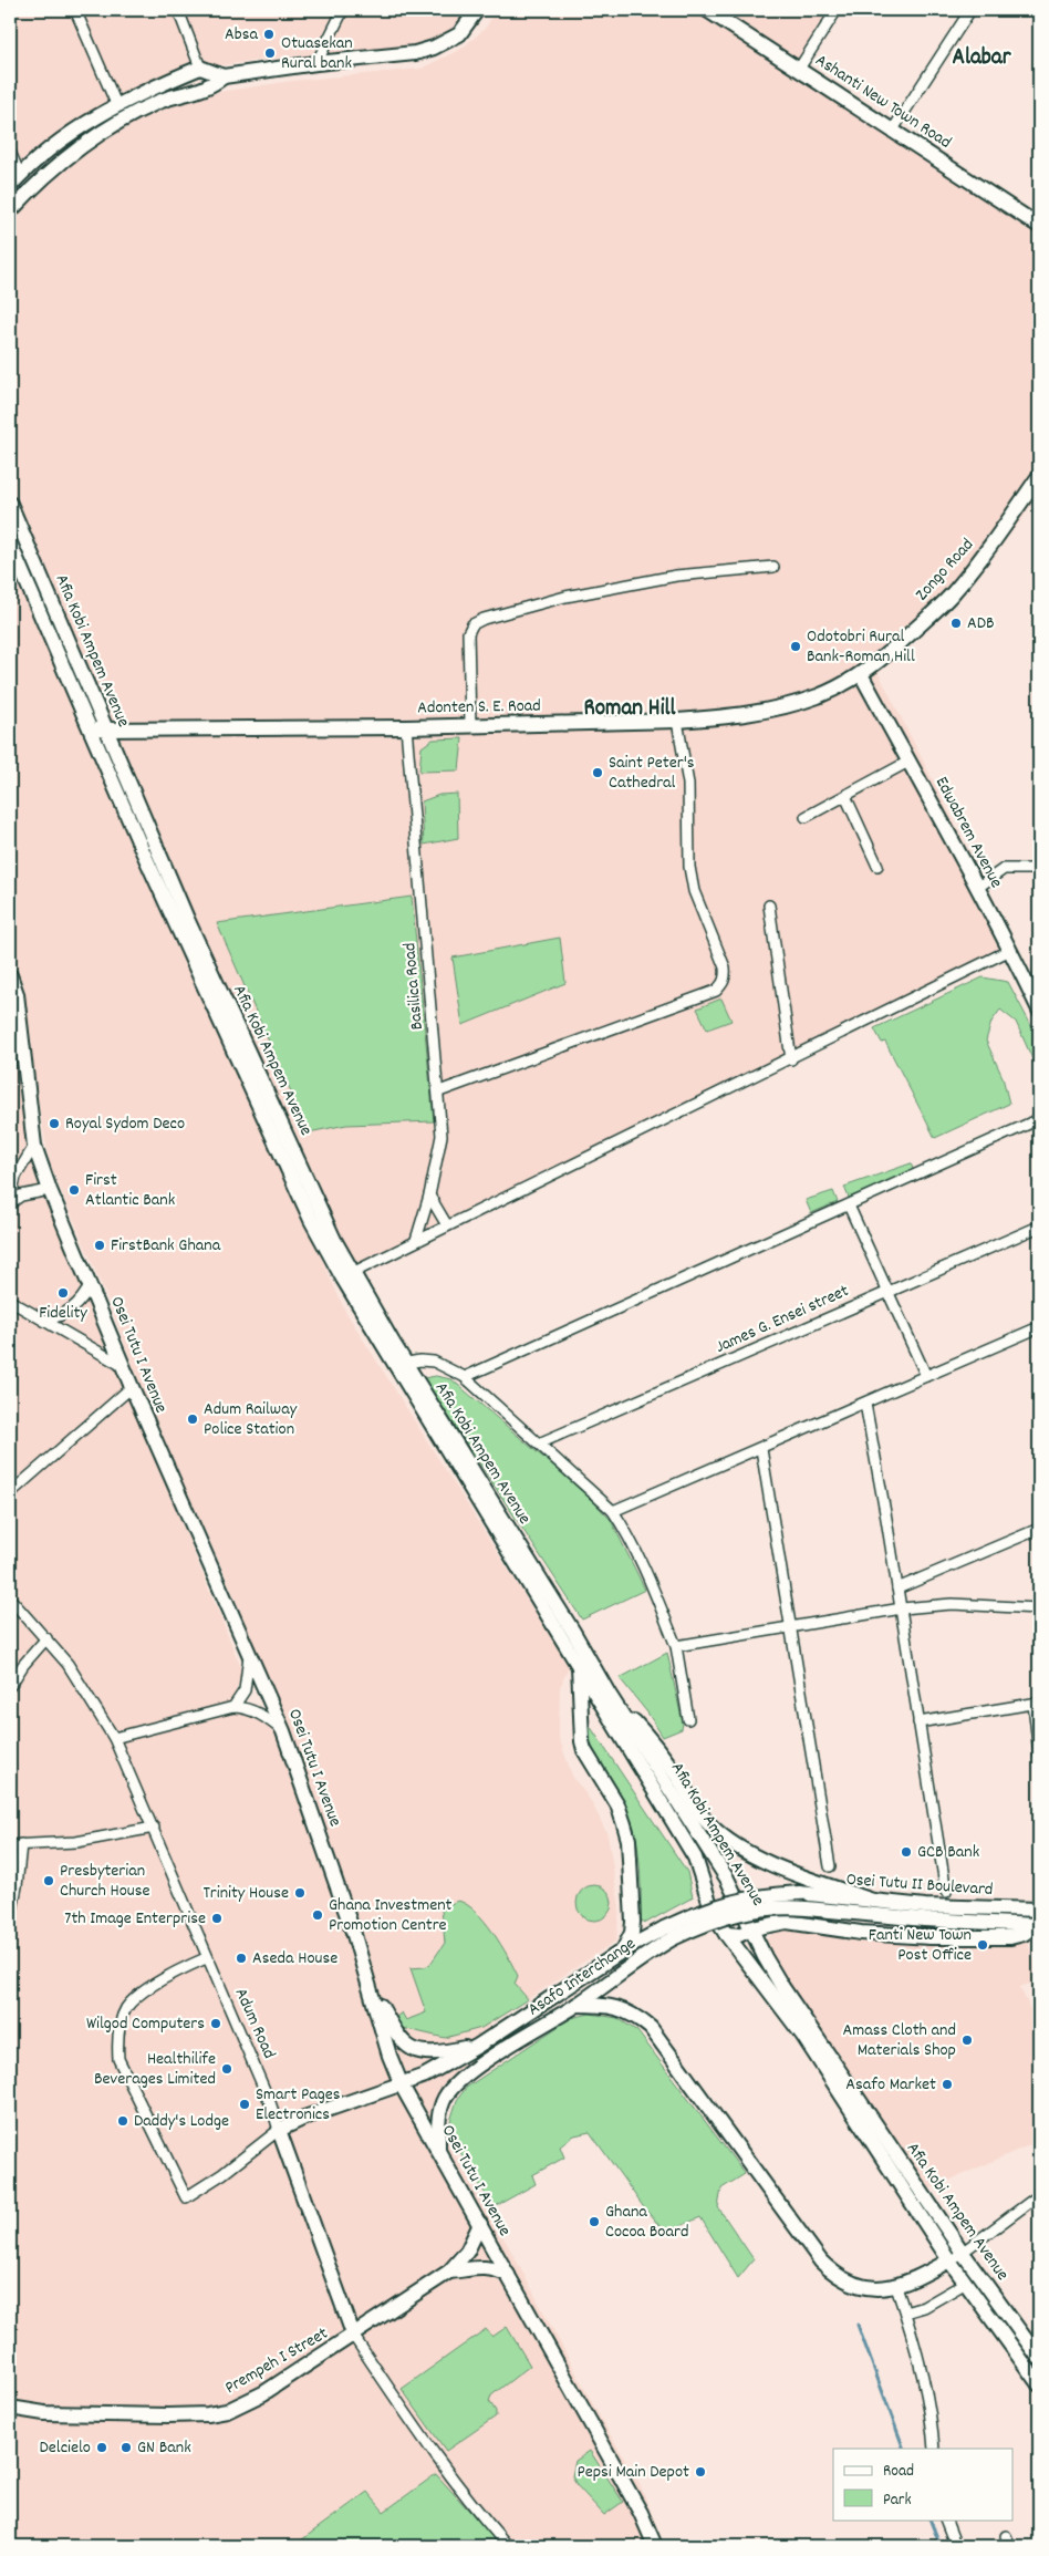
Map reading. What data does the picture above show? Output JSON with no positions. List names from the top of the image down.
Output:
{
  "streets": {
    "main road": [
      "Ashanti New Town Road",
      "Zongo Road",
      "Afia Kobi Ampem Avenue",
      "Adonten S. E. Road",
      "Edwabrem Avenue",
      "Osei Tutu I Avenue",
      "Osei Tutu II Boulevard",
      "Asafo Interchange",
      "Adum Road",
      "Prempeh I Street"
    ],
    "street": ["Basilica Road", "James G. Ensei street"]
  },
  "crossings": [
    ["Zongo Road", "Adonten S. E. Road"],
    ["Zongo Road", "Edwabrem Avenue"],
    ["Afia Kobi Ampem Avenue", "Adonten S. E. Road"],
    ["Adonten S. E. Road", "Edwabrem Avenue"],
    ["Adonten S. E. Road", "Basilica Road"],
    ["Osei Tutu I Avenue", "Asafo Interchange"],
    ["Osei Tutu I Avenue", "Prempeh I Street"],
    ["Osei Tutu II Boulevard", "Asafo Interchange"],
    ["Asafo Interchange", "Adum Road"],
    ["Adum Road", "Prempeh I Street"]
  ],
  "districts": ["Alabar", "Roman Hill"],
  "places": [
    "Absa",
    "Otuasekan Rural bank",
    "ADB",
    "Odotobri Rural Bank-Roman Hill",
    "Saint Peter's Cathedral",
    "Royal Sydom Deco",
    "First Atlantic Bank",
    "FirstBank Ghana",
    "Fidelity",
    "Adum Railway Police Station",
    "GCB Bank",
    "Presbyterian Church House",
    "Trinity House",
    "Ghana Investment Promotion Centre",
    "7th Image Enterprise",
    "Fanti New Town Post Office",
    "Aseda House",
    "Wilgod Computers",
    "Amass Cloth and Materials Shop",
    "Healthilife Beverages Limited",
    "Asafo Market",
    "Smart Pages Electronics",
    "Daddy's Lodge",
    "Ghana Cocoa Board",
    "Delcielo",
    "GN Bank",
    "Pepsi Main Depot"
  ],
  "legend": ["Road", "Park"]
}
